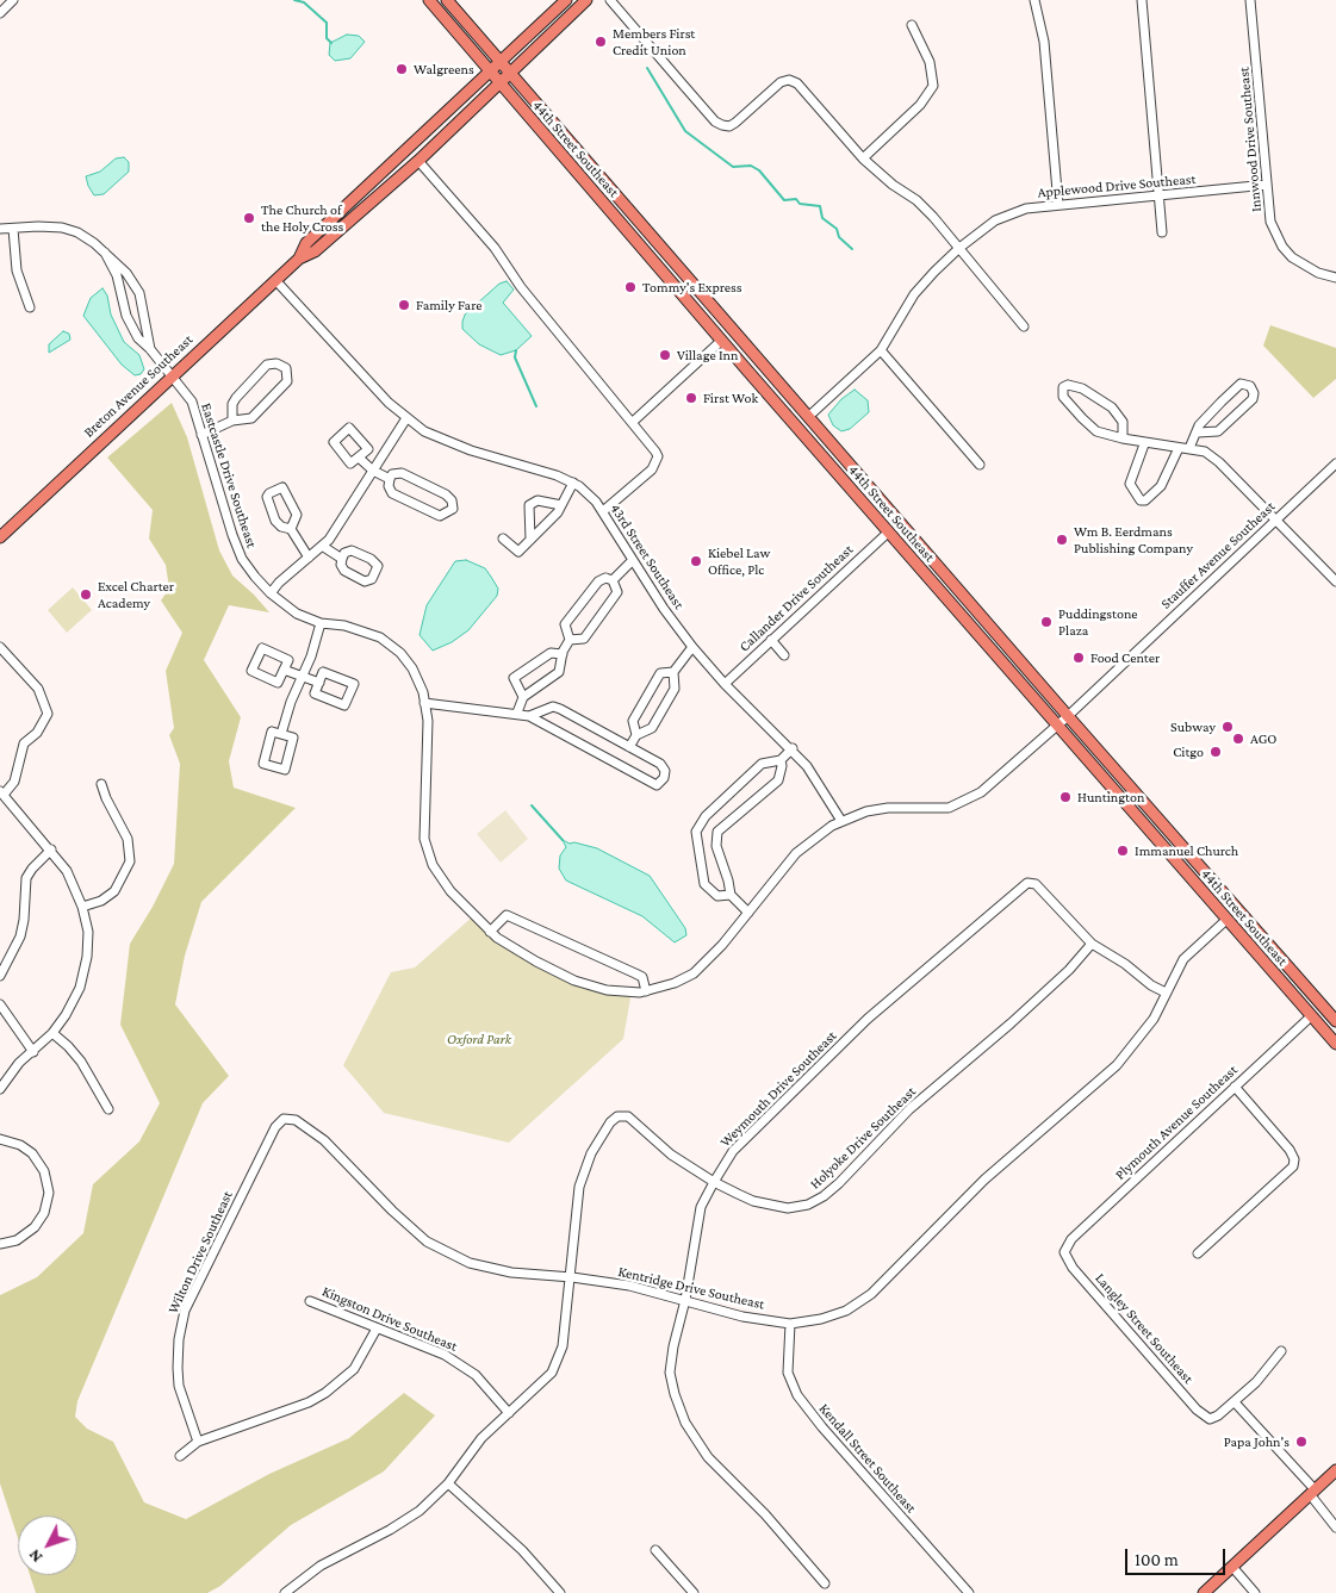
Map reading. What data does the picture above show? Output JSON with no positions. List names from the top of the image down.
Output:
{
  "streets": {
    "main road": ["44th Street Southeast", "Breton Avenue Southeast"],
    "street": [
      "Innwood Drive Southeast",
      "Applewood Drive Southeast",
      "Eastcastle Drive Southeast",
      "Stauffer Avenue Southeast",
      "43rd Street Southeast",
      "Callander Drive Southeast",
      "Weymouth Drive Southeast",
      "Plymouth Avenue Southeast",
      "Holyoke Drive Southeast",
      "Wilton Drive Southeast",
      "Kentridge Drive Southeast",
      "Kingston Drive Southeast",
      "Langley Street Southeast",
      "Kendall Street Southeast"
    ]
  },
  "crossings": [
    ["Innwood Drive Southeast", "Applewood Drive Southeast"],
    ["44th Street Southeast", "Applewood Drive Southeast"],
    ["44th Street Southeast", "Breton Avenue Southeast"],
    ["44th Street Southeast", "Eastcastle Drive Southeast"],
    ["44th Street Southeast", "Stauffer Avenue Southeast"],
    ["44th Street Southeast", "Callander Drive Southeast"],
    ["44th Street Southeast", "Plymouth Avenue Southeast"],
    ["44th Street Southeast", "Kentridge Drive Southeast"],
    ["Breton Avenue Southeast", "Eastcastle Drive Southeast"],
    ["Breton Avenue Southeast", "43rd Street Southeast"],
    ["Eastcastle Drive Southeast", "Stauffer Avenue Southeast"],
    ["Eastcastle Drive Southeast", "43rd Street Southeast"],
    ["43rd Street Southeast", "Callander Drive Southeast"],
    ["Weymouth Drive Southeast", "Holyoke Drive Southeast"],
    ["Weymouth Drive Southeast", "Kentridge Drive Southeast"],
    ["Plymouth Avenue Southeast", "Langley Street Southeast"],
    ["Holyoke Drive Southeast", "Kentridge Drive Southeast"],
    ["Wilton Drive Southeast", "Kentridge Drive Southeast"],
    ["Kentridge Drive Southeast", "Kendall Street Southeast"]
  ],
  "parks": ["Oxford Park"],
  "places": [
    "Members First Credit Union",
    "Walgreens",
    "The Church of the Holy Cross",
    "Tommy's Express",
    "Family Fare",
    "Village Inn",
    "First Wok",
    "Wm B. Eerdmans Publishing Company",
    "Kiebel Law Office, Plc",
    "Excel Charter Academy",
    "Puddingstone Plaza",
    "Food Center",
    "Subway",
    "AGO",
    "Citgo",
    "Huntington",
    "Immanuel Church",
    "Papa John's"
  ],
  "scale_bar": "100 m",
  "north": "bottom left"
}
